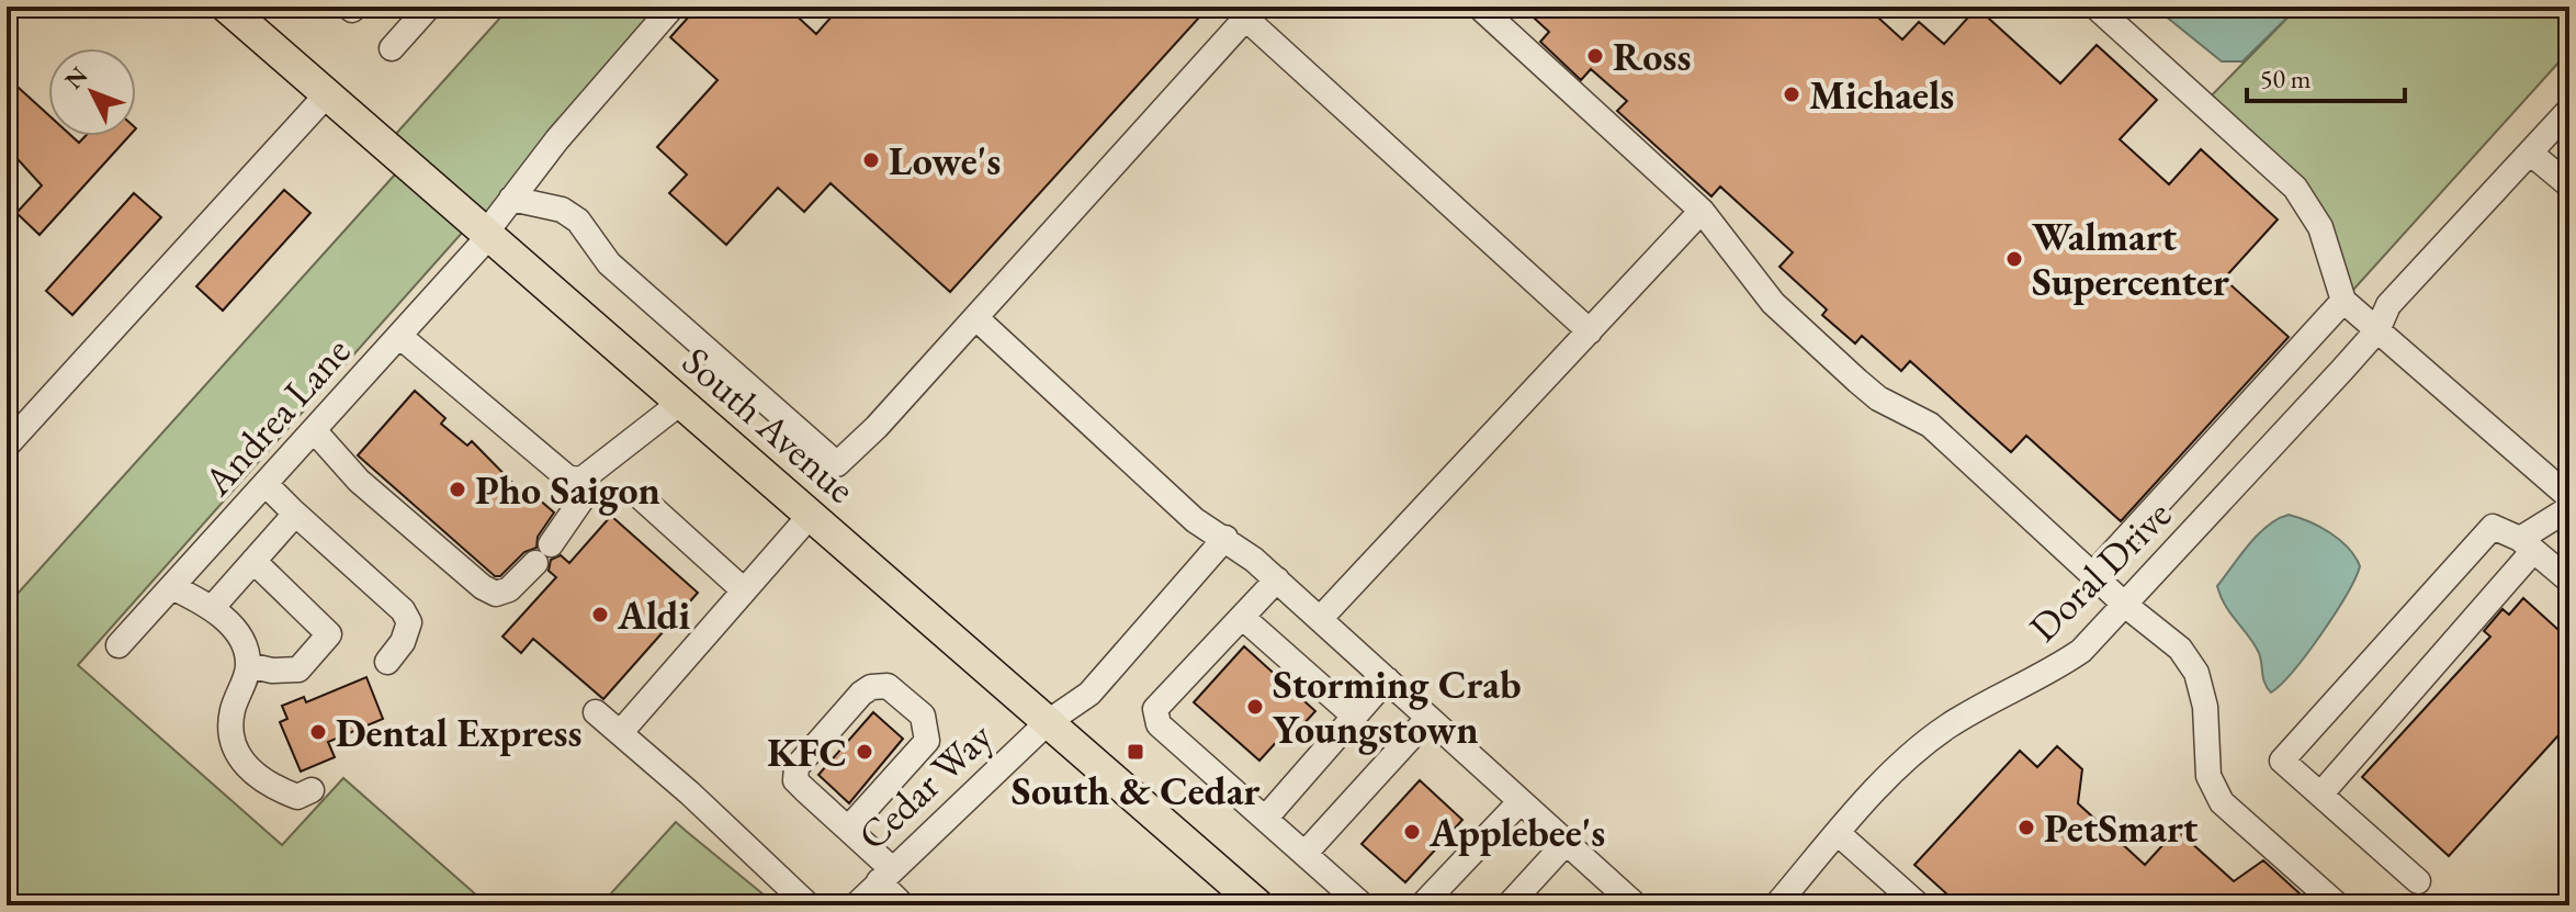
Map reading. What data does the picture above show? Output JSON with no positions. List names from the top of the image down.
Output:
{
  "streets": {
    "main road": ["South Avenue"],
    "street": ["Andrea Lane", "Doral Drive", "Cedar Way"]
  },
  "crossings": [
    ["Andrea Lane", "South Avenue"],
    ["South Avenue", "Cedar Way"]
  ],
  "places": {
    "other": [
      "Ross",
      "Michaels",
      "Lowe's",
      "Walmart Supercenter",
      "Pho Saigon",
      "Aldi",
      "Storming Crab Youngstown",
      "Dental Express",
      "KFC",
      "PetSmart",
      "Applebee's"
    ],
    "transit": ["South & Cedar"]
  },
  "scale_bar": "50 m",
  "north": "top left"
}
